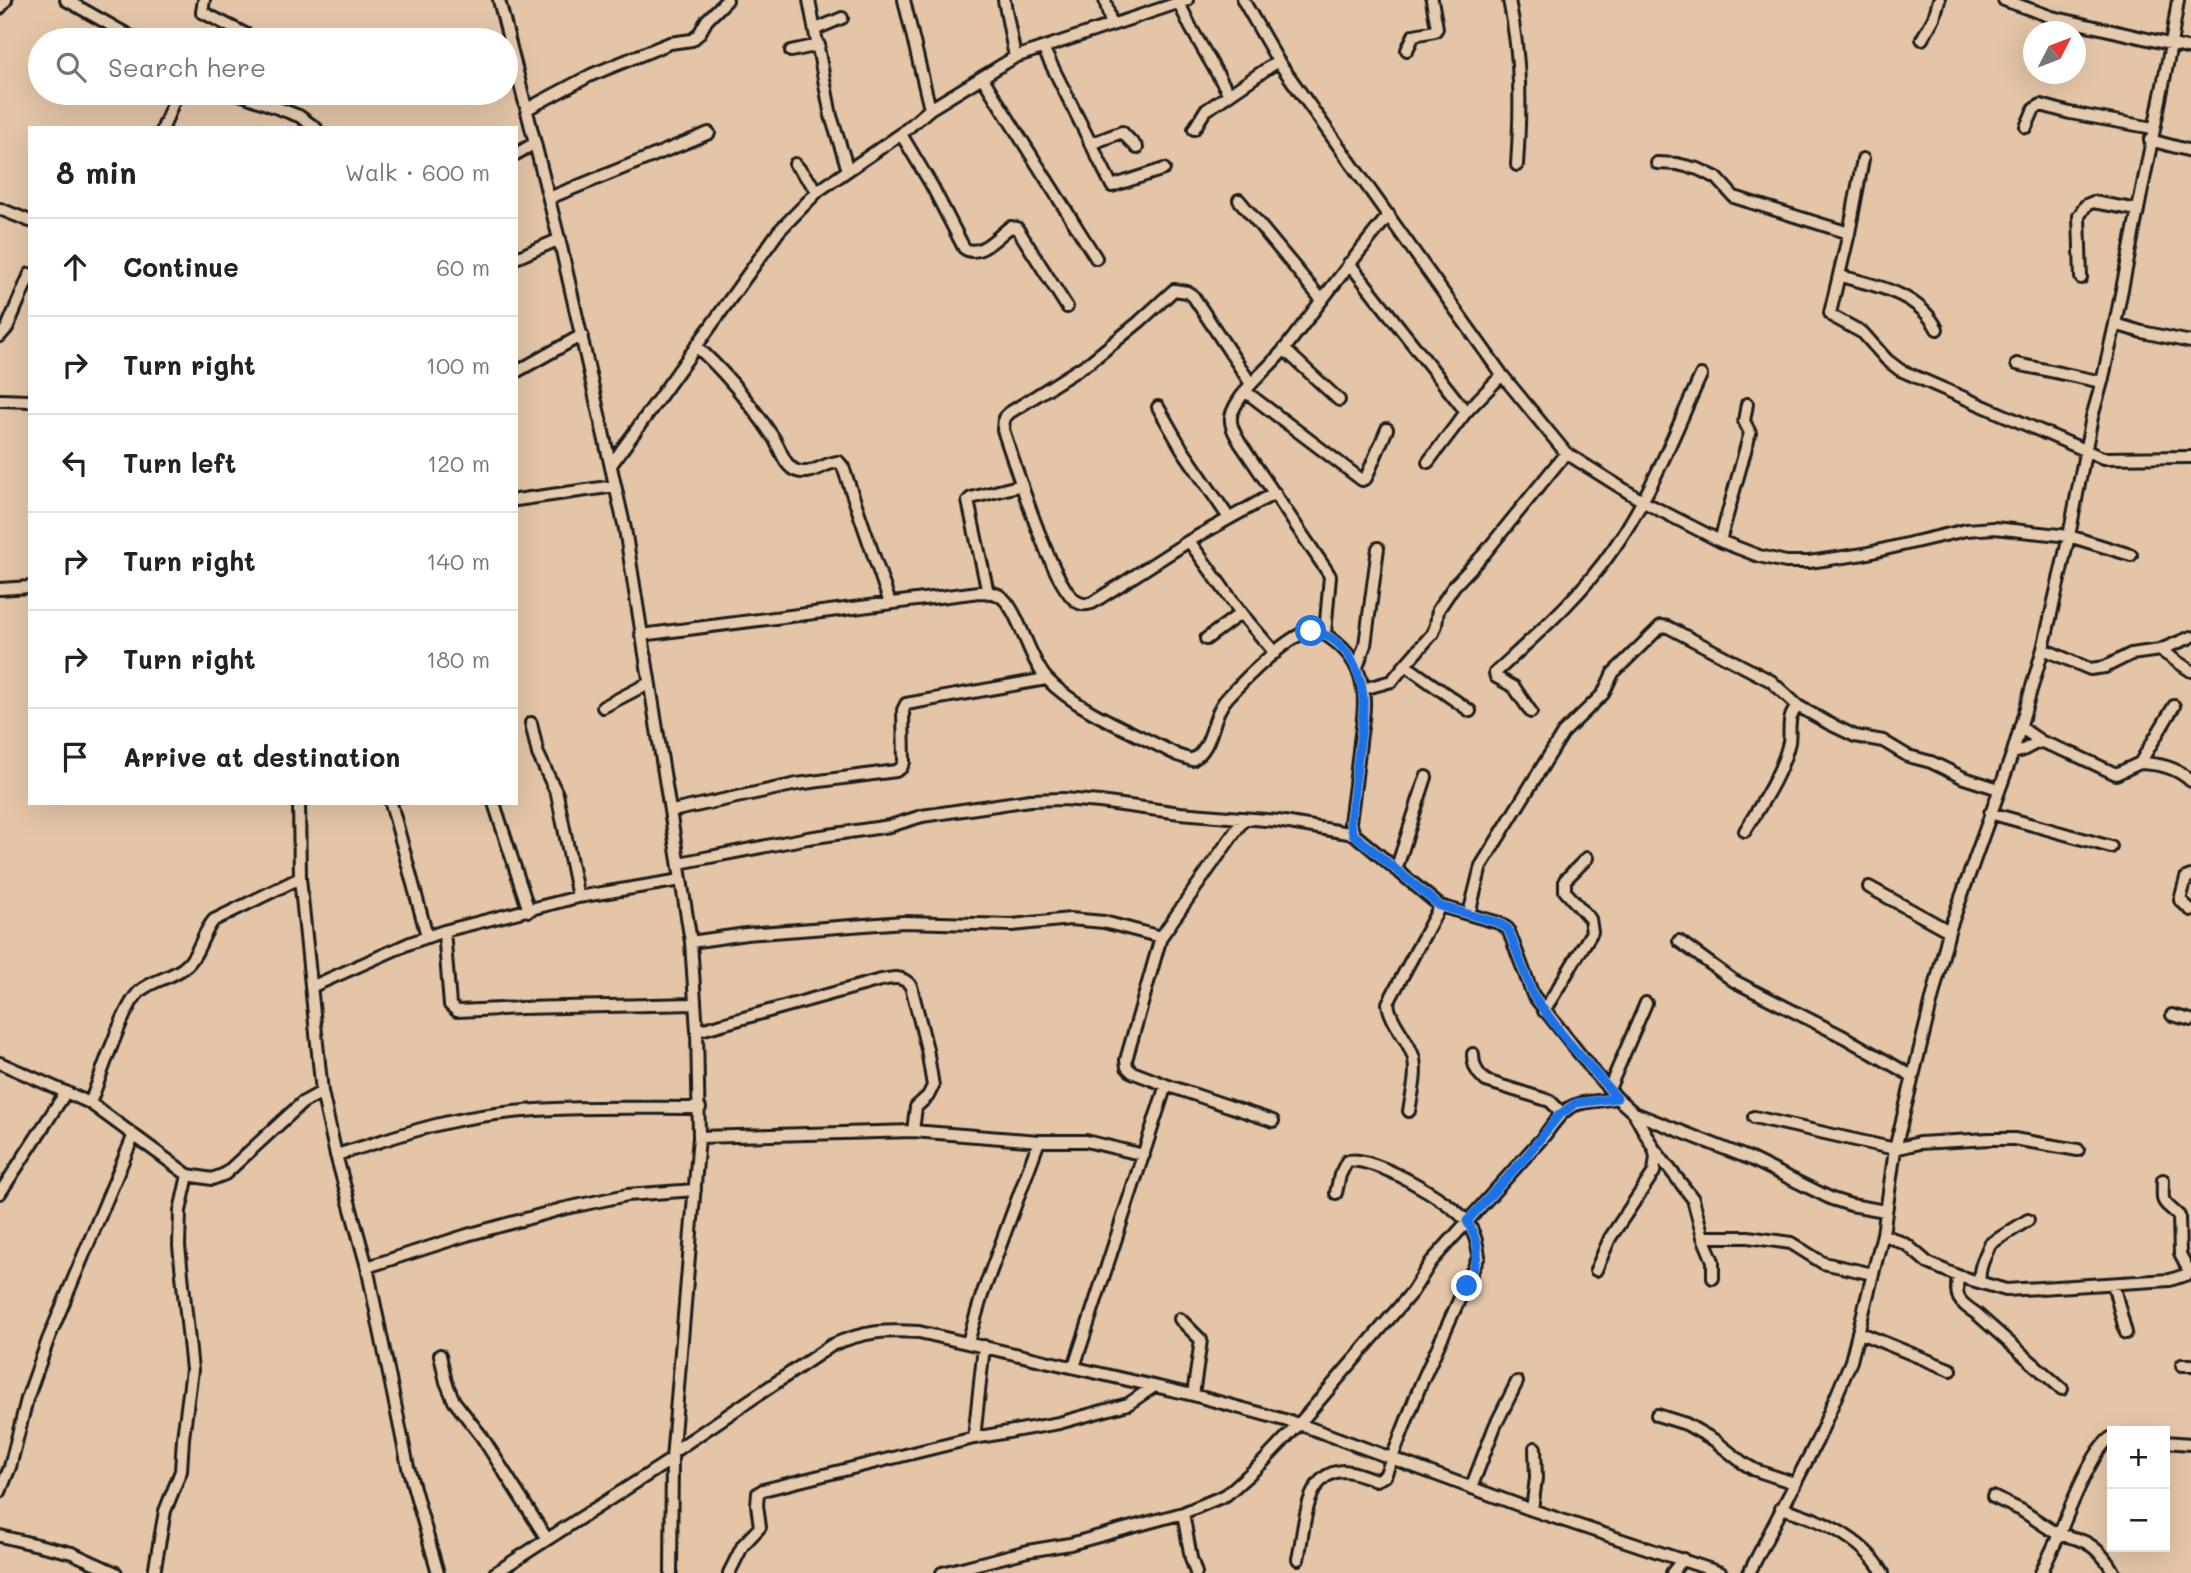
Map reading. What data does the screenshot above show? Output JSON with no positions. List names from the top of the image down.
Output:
{
  "north": "top right",
  "page": {
    "search": "Search here",
    "heading": ["8 min", "Walk · 600 m"],
    "list": [
      ["Continue", "60 m"],
      ["Turn right", "100 m"],
      ["Turn left", "120 m"],
      ["Turn right", "140 m"],
      ["Turn right", "180 m"],
      "Arrive at destination"
    ],
    "map_buttons": ["+", "−"]
  }
}
